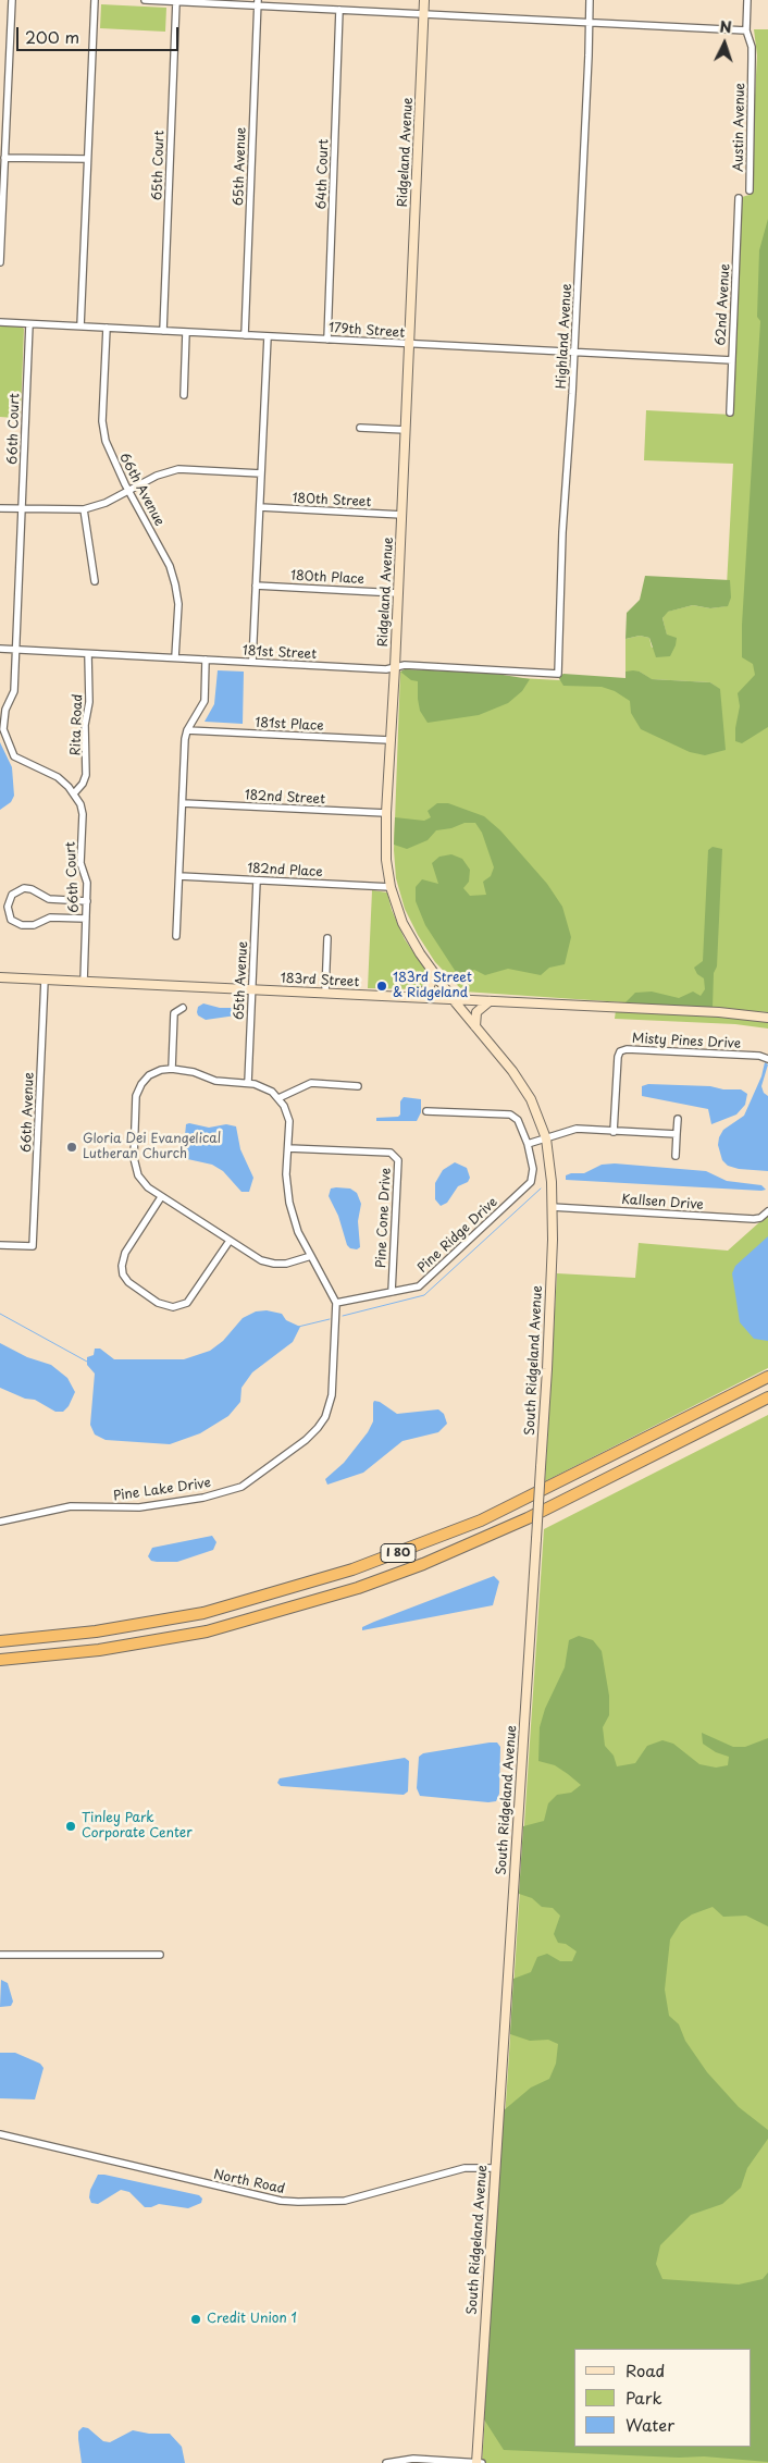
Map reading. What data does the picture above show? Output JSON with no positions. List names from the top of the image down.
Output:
{
  "streets": {
    "highway": ["I 80"],
    "street": [
      "Austin Avenue",
      "Ridgeland Avenue",
      "65th Court",
      "65th Avenue",
      "64th Court",
      "62nd Avenue",
      "179th Street",
      "Highland Avenue",
      "66th Court",
      "66th Avenue",
      "180th Street",
      "180th Place",
      "181st Street",
      "Rita Road",
      "181st Place",
      "182nd Street",
      "182nd Place",
      "183rd Street",
      "Misty Pines Drive",
      "Kallsen Drive",
      "Pine Cone Drive",
      "Pine Ridge Drive",
      "South Ridgeland Avenue",
      "Pine Lake Drive",
      "North Road"
    ]
  },
  "crossings": [
    ["Ridgeland Avenue", "179th Street"],
    ["Ridgeland Avenue", "180th Street"],
    ["Ridgeland Avenue", "180th Place"],
    ["Ridgeland Avenue", "181st Street"],
    ["Ridgeland Avenue", "181st Place"],
    ["Ridgeland Avenue", "182nd Street"],
    ["Ridgeland Avenue", "182nd Place"],
    ["Ridgeland Avenue", "183rd Street"],
    ["Ridgeland Avenue", "South Ridgeland Avenue"],
    ["65th Court", "179th Street"],
    ["65th Avenue", "179th Street"],
    ["65th Avenue", "182nd Place"],
    ["65th Avenue", "183rd Street"],
    ["64th Court", "179th Street"],
    ["62nd Avenue", "179th Street"],
    ["179th Street", "Highland Avenue"],
    ["179th Street", "66th Court"],
    ["179th Street", "66th Avenue"],
    ["Highland Avenue", "181st Street"],
    ["66th Court", "181st Street"],
    ["66th Court", "Rita Road"],
    ["66th Court", "183rd Street"],
    ["66th Avenue", "181st Street"],
    ["66th Avenue", "183rd Street"],
    ["181st Street", "Rita Road"],
    ["Kallsen Drive", "South Ridgeland Avenue"],
    ["Pine Cone Drive", "Pine Ridge Drive"],
    ["Pine Ridge Drive", "Pine Lake Drive"],
    ["South Ridgeland Avenue", "North Road"]
  ],
  "places": [
    "183rd Street & Ridgeland",
    "Gloria Dei Evangelical Lutheran Church",
    "Tinley Park Corporate Center",
    "Credit Union 1"
  ],
  "legend": ["Road", "Park", "Water"],
  "scale_bar": "200 m",
  "north": "top"
}
